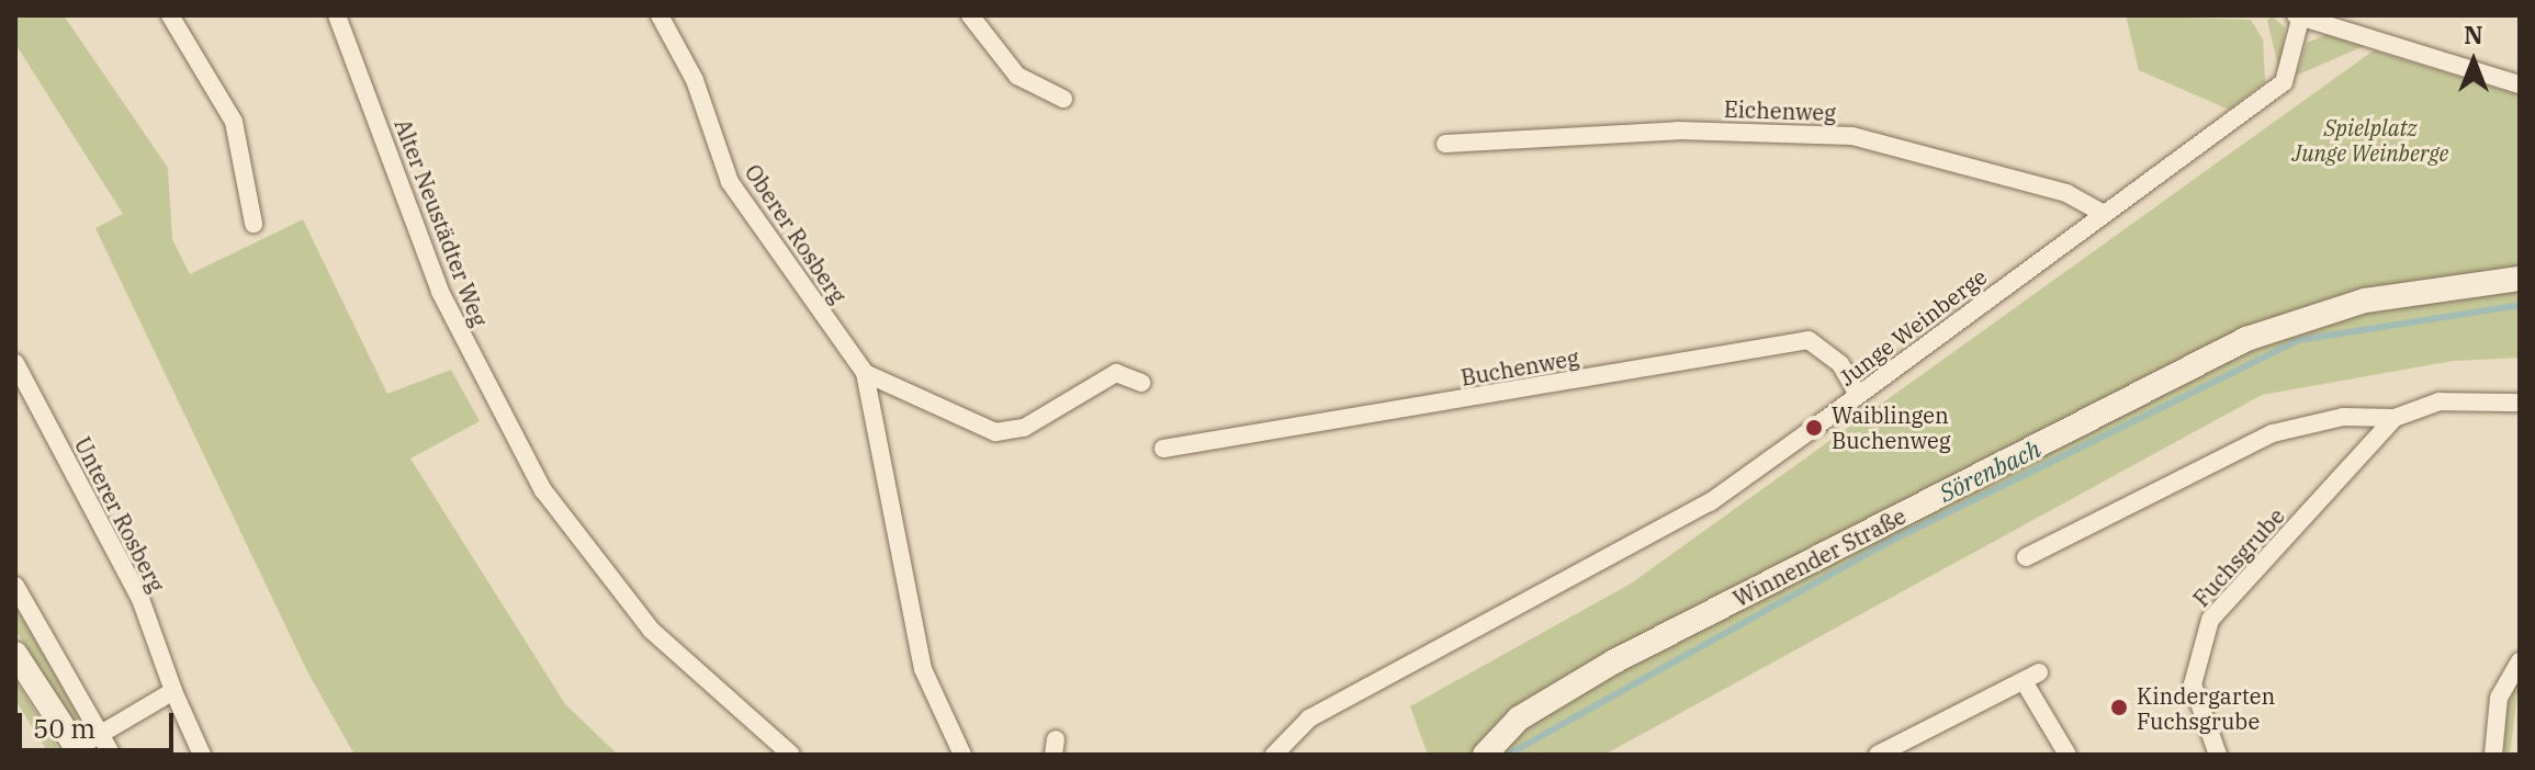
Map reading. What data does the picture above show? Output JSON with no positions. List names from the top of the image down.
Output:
{
  "streets": {
    "street": [
      "Eichenweg",
      "Alter Neustädter Weg",
      "Oberer Rosberg",
      "Junge Weinberge",
      "Buchenweg",
      "Unterer Rosberg",
      "Winnender Straße",
      "Fuchsgrube"
    ]
  },
  "crossings": [
    ["Eichenweg", "Junge Weinberge"],
    ["Junge Weinberge", "Buchenweg"]
  ],
  "water": ["Sörenbach"],
  "parks": ["Spielplatz Junge Weinberge"],
  "places": ["Waiblingen Buchenweg", "Kindergarten Fuchsgrube"],
  "scale_bar": "50 m",
  "north": "top"
}
